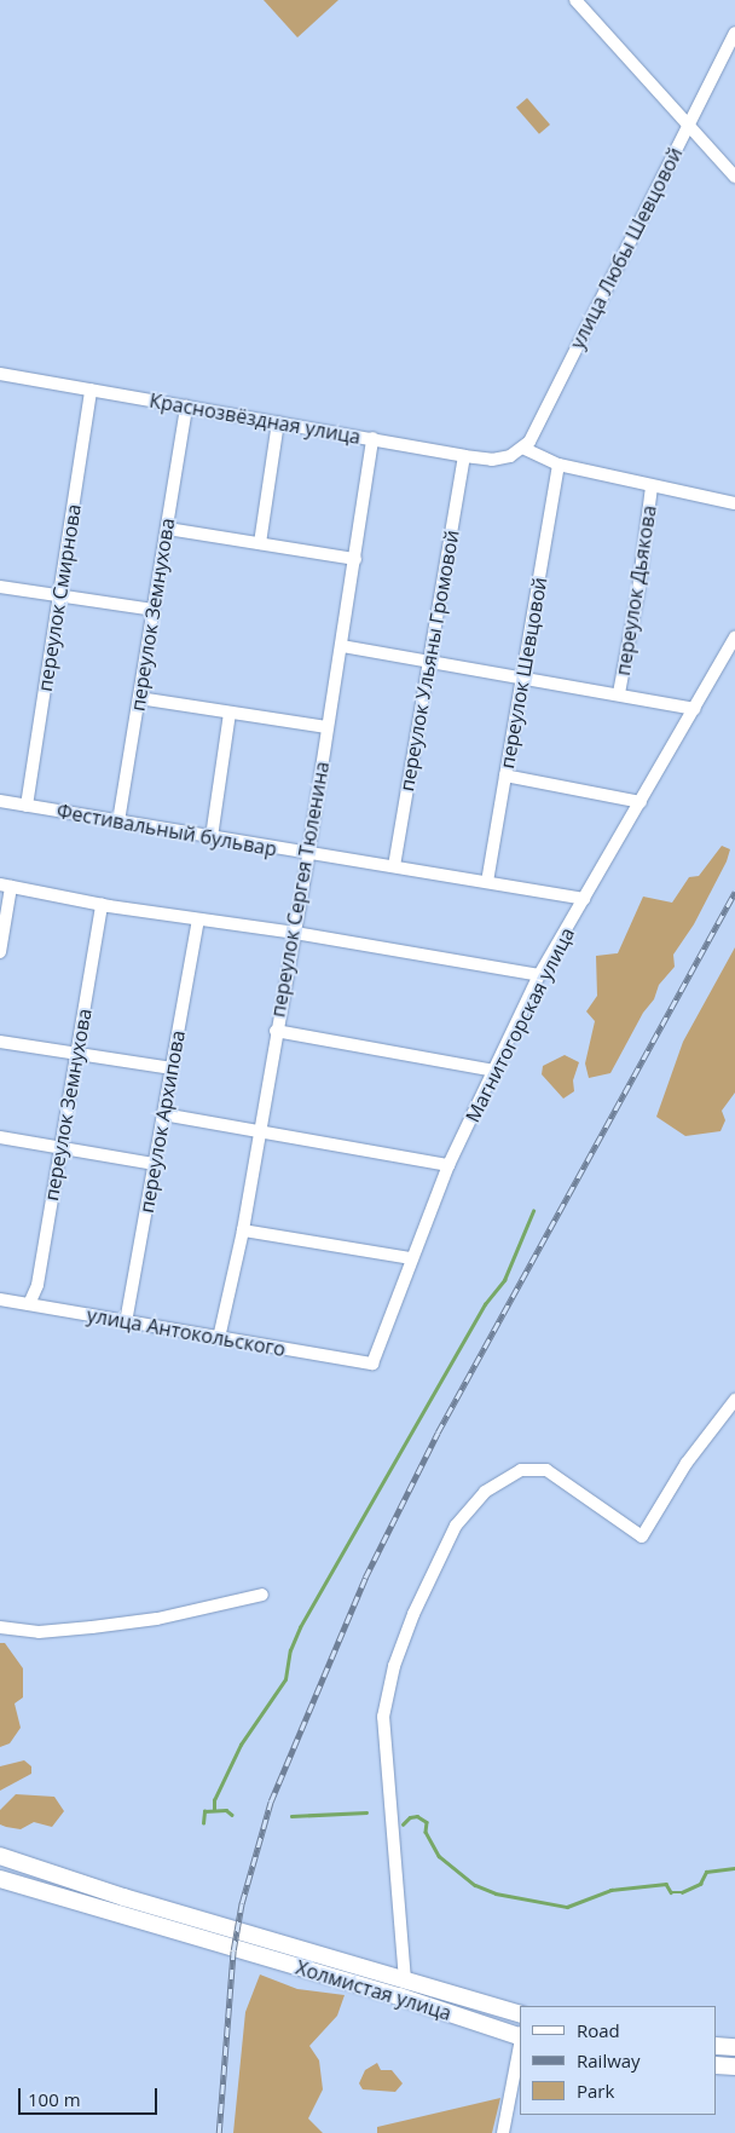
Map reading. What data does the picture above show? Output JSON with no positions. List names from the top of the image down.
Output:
{
  "streets": {
    "highway": ["Холмистая улица"],
    "street": [
      "улица Любы Шевцовой",
      "Краснозвёздная улица",
      "переулок Дьякова",
      "переулок Смирнова",
      "переулок Земнухова",
      "переулок Ульяны Громовой",
      "переулок Шевцовой",
      "Фестивальный бульвар",
      "переулок Сергея Тюленина",
      "Магнитогорская улица",
      "переулок Архипова",
      "улица Антокольского"
    ]
  },
  "crossings": [
    ["улица Любы Шевцовой", "Краснозвёздная улица"],
    ["Краснозвёздная улица", "переулок Смирнова"],
    ["Краснозвёздная улица", "переулок Земнухова"],
    ["Краснозвёздная улица", "переулок Ульяны Громовой"],
    ["Краснозвёздная улица", "переулок Сергея Тюленина"],
    ["переулок Смирнова", "Фестивальный бульвар"],
    ["переулок Земнухова", "Фестивальный бульвар"],
    ["переулок Земнухова", "улица Антокольского"],
    ["переулок Ульяны Громовой", "Фестивальный бульвар"],
    ["переулок Шевцовой", "Фестивальный бульвар"],
    ["Фестивальный бульвар", "переулок Сергея Тюленина"],
    ["Фестивальный бульвар", "Магнитогорская улица"],
    ["переулок Сергея Тюленина", "улица Антокольского"],
    ["Магнитогорская улица", "улица Антокольского"],
    ["переулок Архипова", "улица Антокольского"]
  ],
  "legend": ["Road", "Railway", "Park"],
  "scale_bar": "100 m"
}
